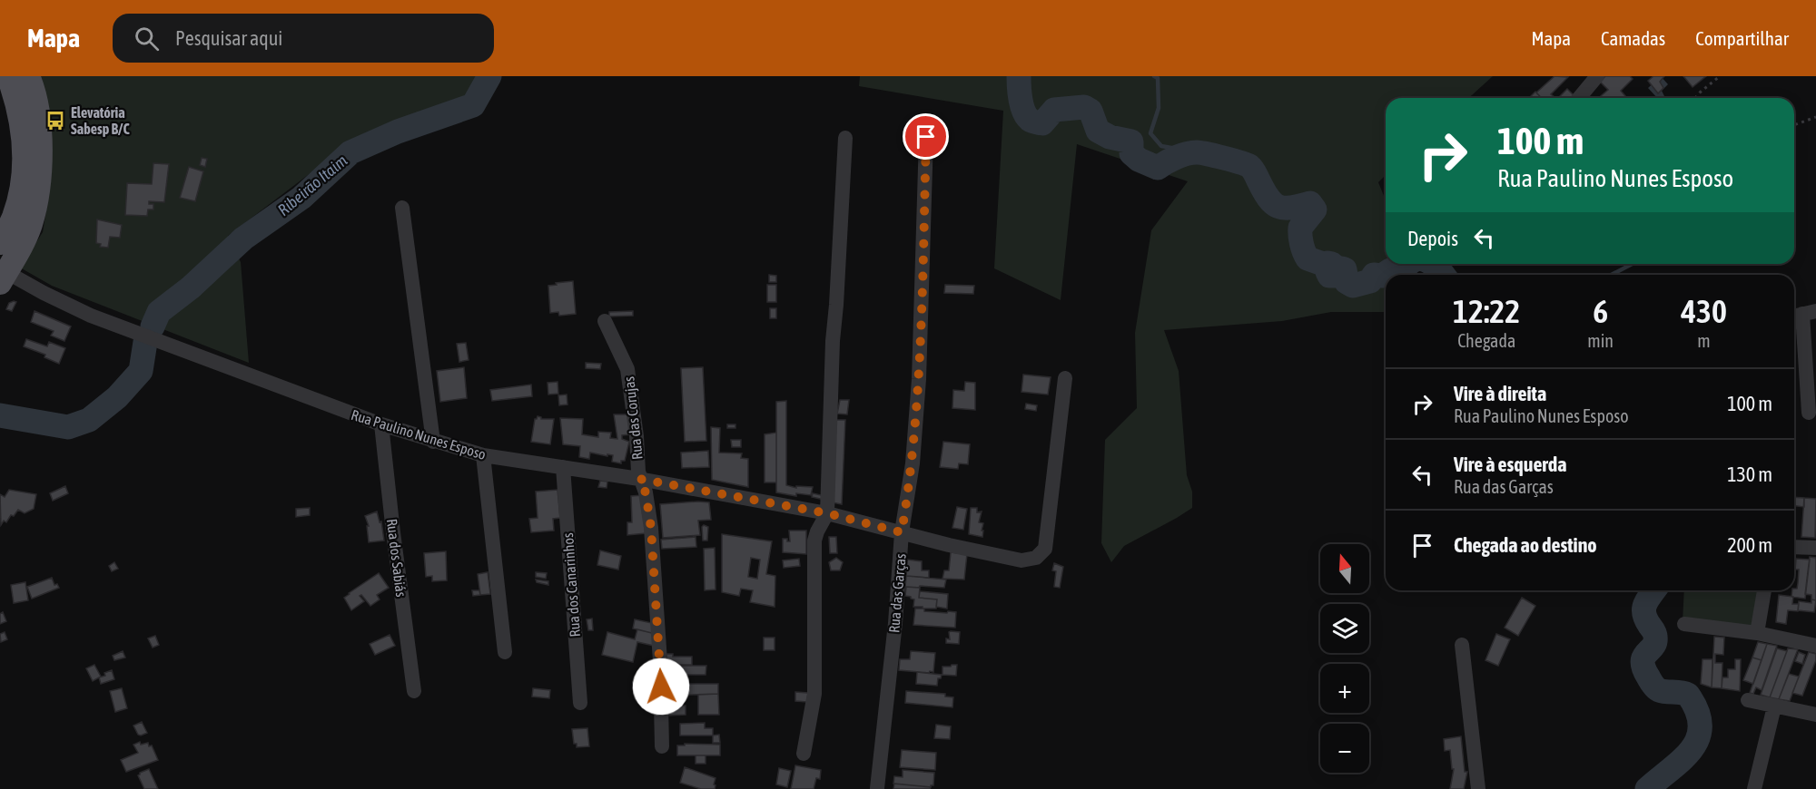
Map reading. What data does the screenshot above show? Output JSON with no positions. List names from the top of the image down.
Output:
{
  "streets": {
    "street": [
      "Rua das Corujas",
      "Rua Paulino Nunes Esposo",
      "Rua dos Sabiás",
      "Rua dos Canarinhos",
      "Rua das Garças"
    ]
  },
  "crossings": [
    ["Rua das Corujas", "Rua Paulino Nunes Esposo"],
    ["Rua Paulino Nunes Esposo", "Rua dos Sabiás"],
    ["Rua Paulino Nunes Esposo", "Rua dos Canarinhos"],
    ["Rua Paulino Nunes Esposo", "Rua das Garças"]
  ],
  "water": ["Ribeirão Itaim"],
  "places": {
    "bus stop": ["Elevatória Sabesp B/C"]
  },
  "north": "top",
  "page": {
    "header": "Mapa",
    "search": "Pesquisar aqui",
    "nav": ["Mapa", "Camadas", "Compartilhar"],
    "turn": ["100 m", "Rua Paulino Nunes Esposo"],
    "then": "Depois",
    "eta": [
      "12:22",
      "Chegada",
      "6",
      "min",
      "430",
      "m"
    ],
    "list": [
      {
        "name": "Vire à direita",
        "note": "Rua Paulino Nunes Esposo",
        "value": "100 m"
      },
      {
        "name": "Vire à esquerda",
        "note": "Rua das Garças",
        "value": "130 m"
      },
      {
        "name": "Chegada ao destino",
        "value": "200 m"
      }
    ],
    "map_buttons": ["+", "−"]
  }
}
